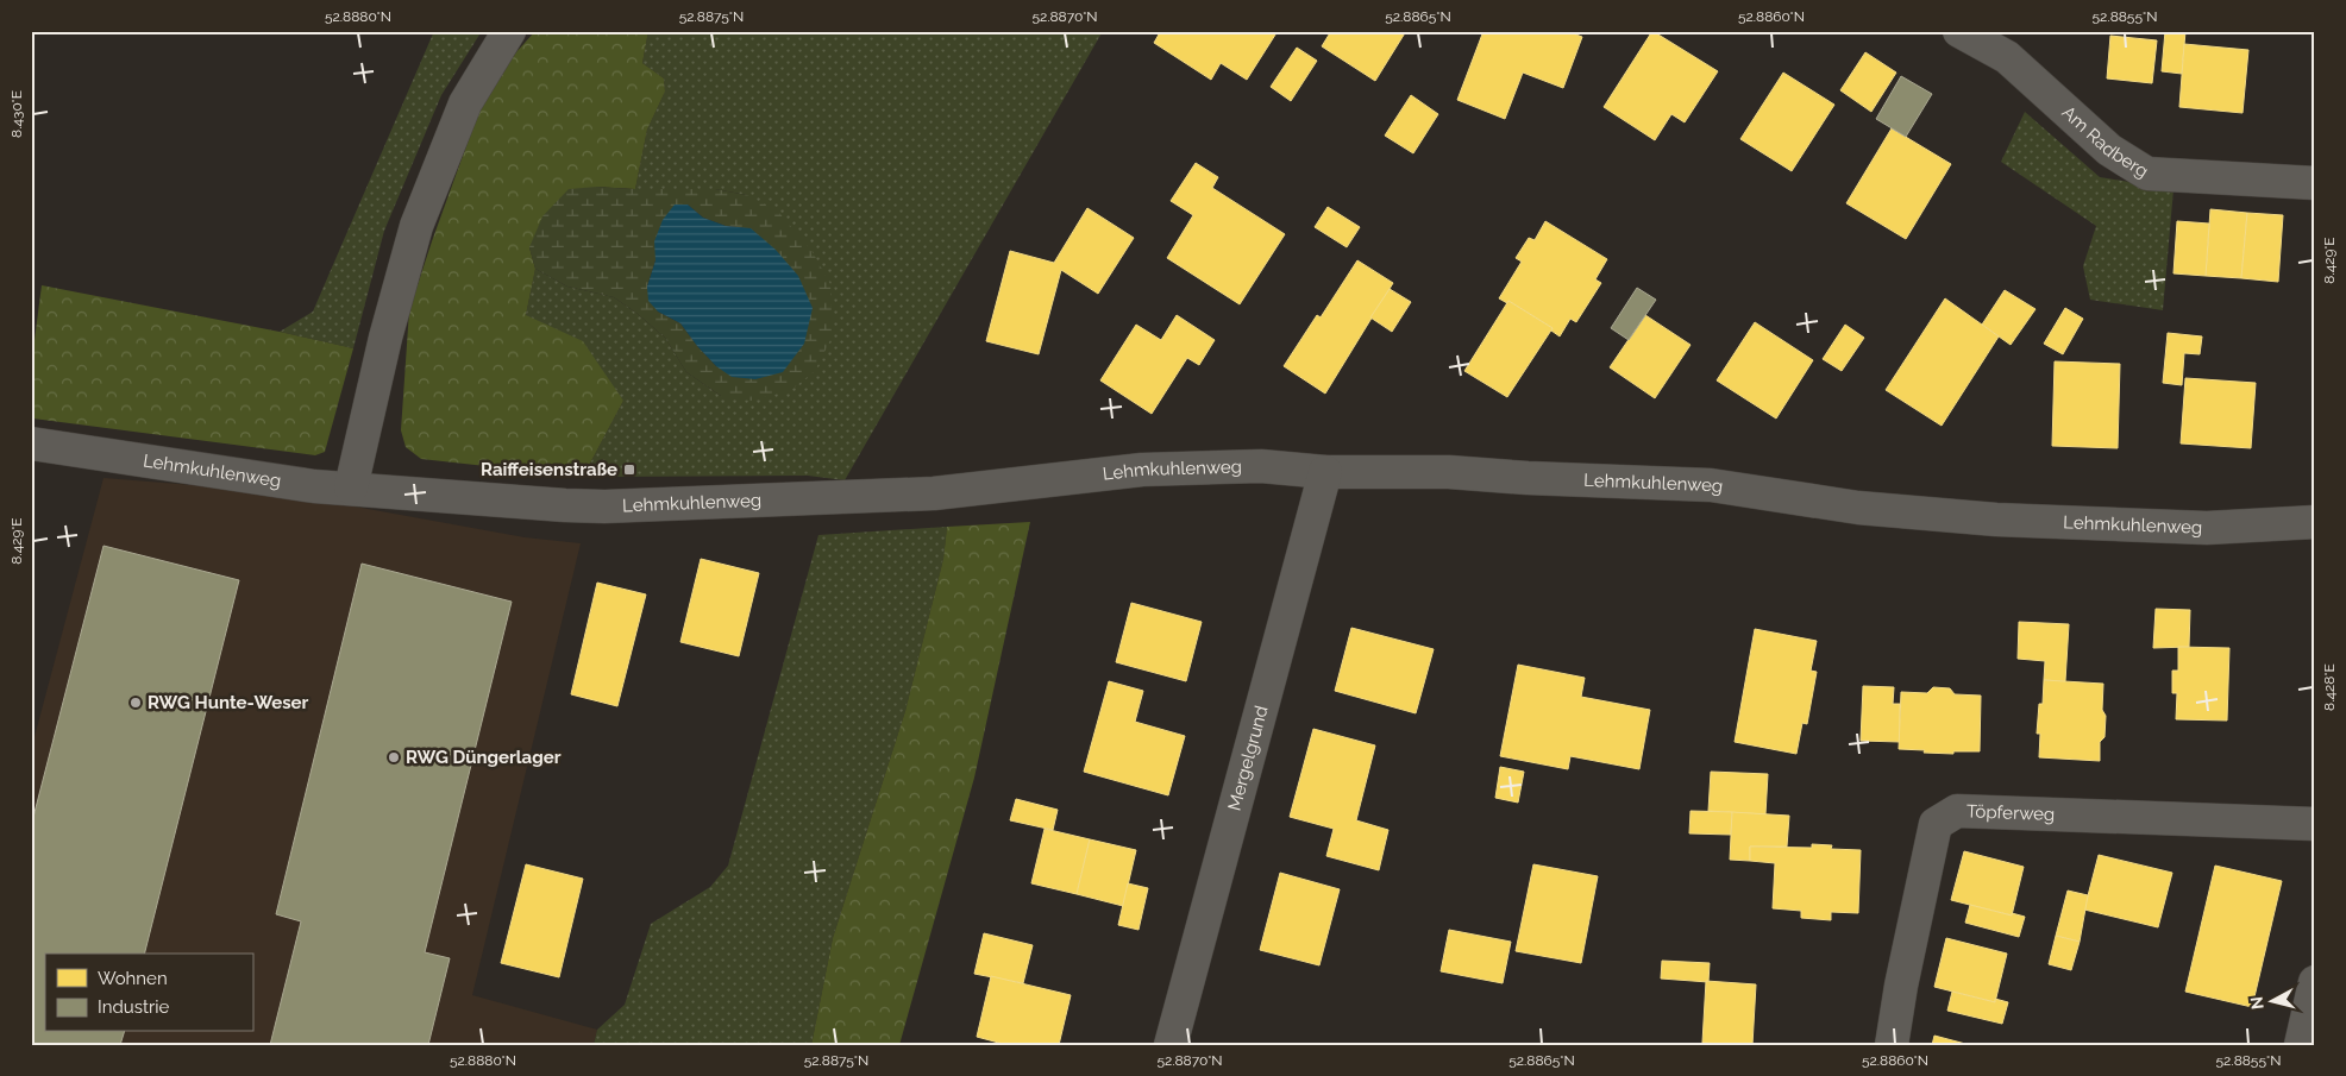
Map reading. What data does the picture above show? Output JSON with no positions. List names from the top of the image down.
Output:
{
  "streets": {
    "street": [
      "Am Radberg",
      "Lehmkuhlenweg",
      "Mergelgrund",
      "Töpferweg"
    ]
  },
  "crossings": [
    ["Lehmkuhlenweg", "Mergelgrund"]
  ],
  "places": {
    "transit": ["Raiffeisenstraße"],
    "other": ["RWG Hunte-Weser", "RWG Düngerlager"]
  },
  "legend": ["Wohnen", "Industrie"],
  "north": "left",
  "coordinates": [
    "52.8880°N",
    "52.8875°N",
    "52.8870°N",
    "52.8865°N",
    "52.8860°N",
    "52.8855°N",
    "8.430°E",
    "8.429°E",
    "8.428°E"
  ]
}
